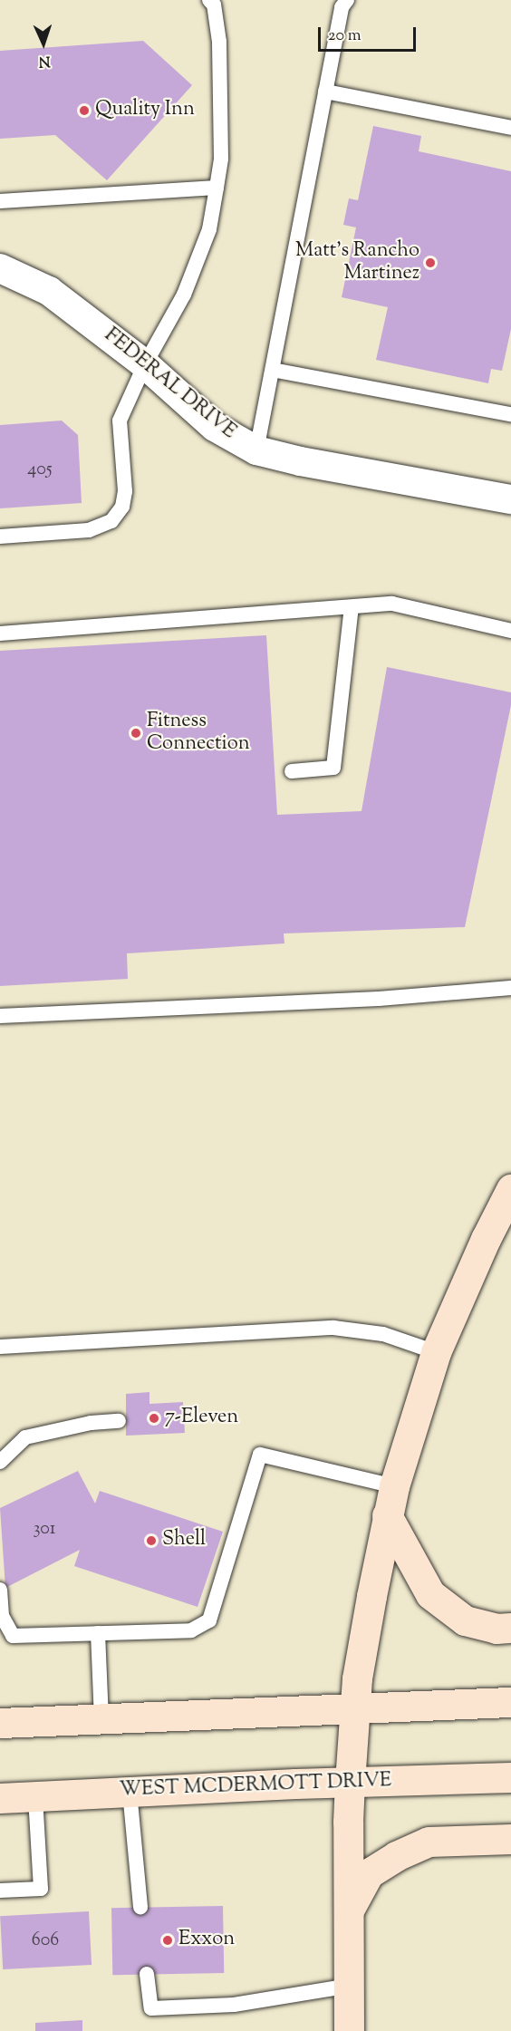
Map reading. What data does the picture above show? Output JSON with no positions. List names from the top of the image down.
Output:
{
  "streets": {
    "main road": ["WEST MCDERMOTT DRIVE"],
    "street": ["FEDERAL DRIVE"]
  },
  "places": [
    "Quality Inn",
    "Matt’s Rancho Martinez",
    "Fitness Connection",
    "7-Eleven",
    "Shell",
    "Exxon"
  ],
  "house_numbers": ["405", "301", "606"],
  "scale_bar": "20 m",
  "north": "bottom"
}
